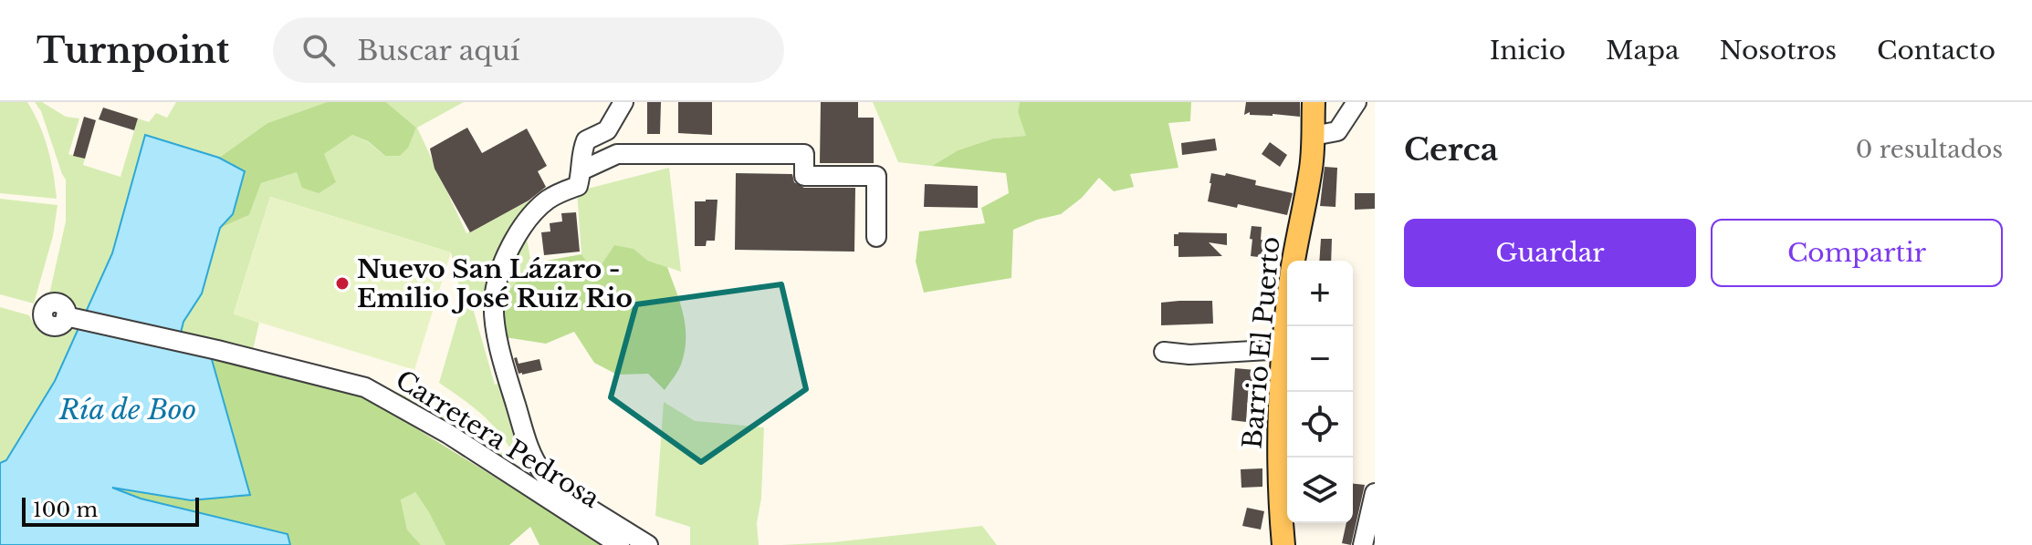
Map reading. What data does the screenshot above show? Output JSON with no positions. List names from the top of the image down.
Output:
{
  "streets": {
    "main road": ["Barrio El Puerto"],
    "street": ["Carretera Pedrosa"]
  },
  "water": ["Ría de Boo"],
  "places": ["Nuevo San Lázaro - Emilio José Ruiz Rio"],
  "scale_bar": "100 m",
  "page": {
    "header": "Turnpoint",
    "search": "Buscar aquí",
    "nav": [
      "Inicio",
      "Mapa",
      "Nosotros",
      "Contacto"
    ],
    "heading": ["Cerca", "0 resultados"],
    "buttons": ["Guardar", "Compartir"],
    "map_buttons": ["+", "−"],
    "scale": "100 m"
  }
}
